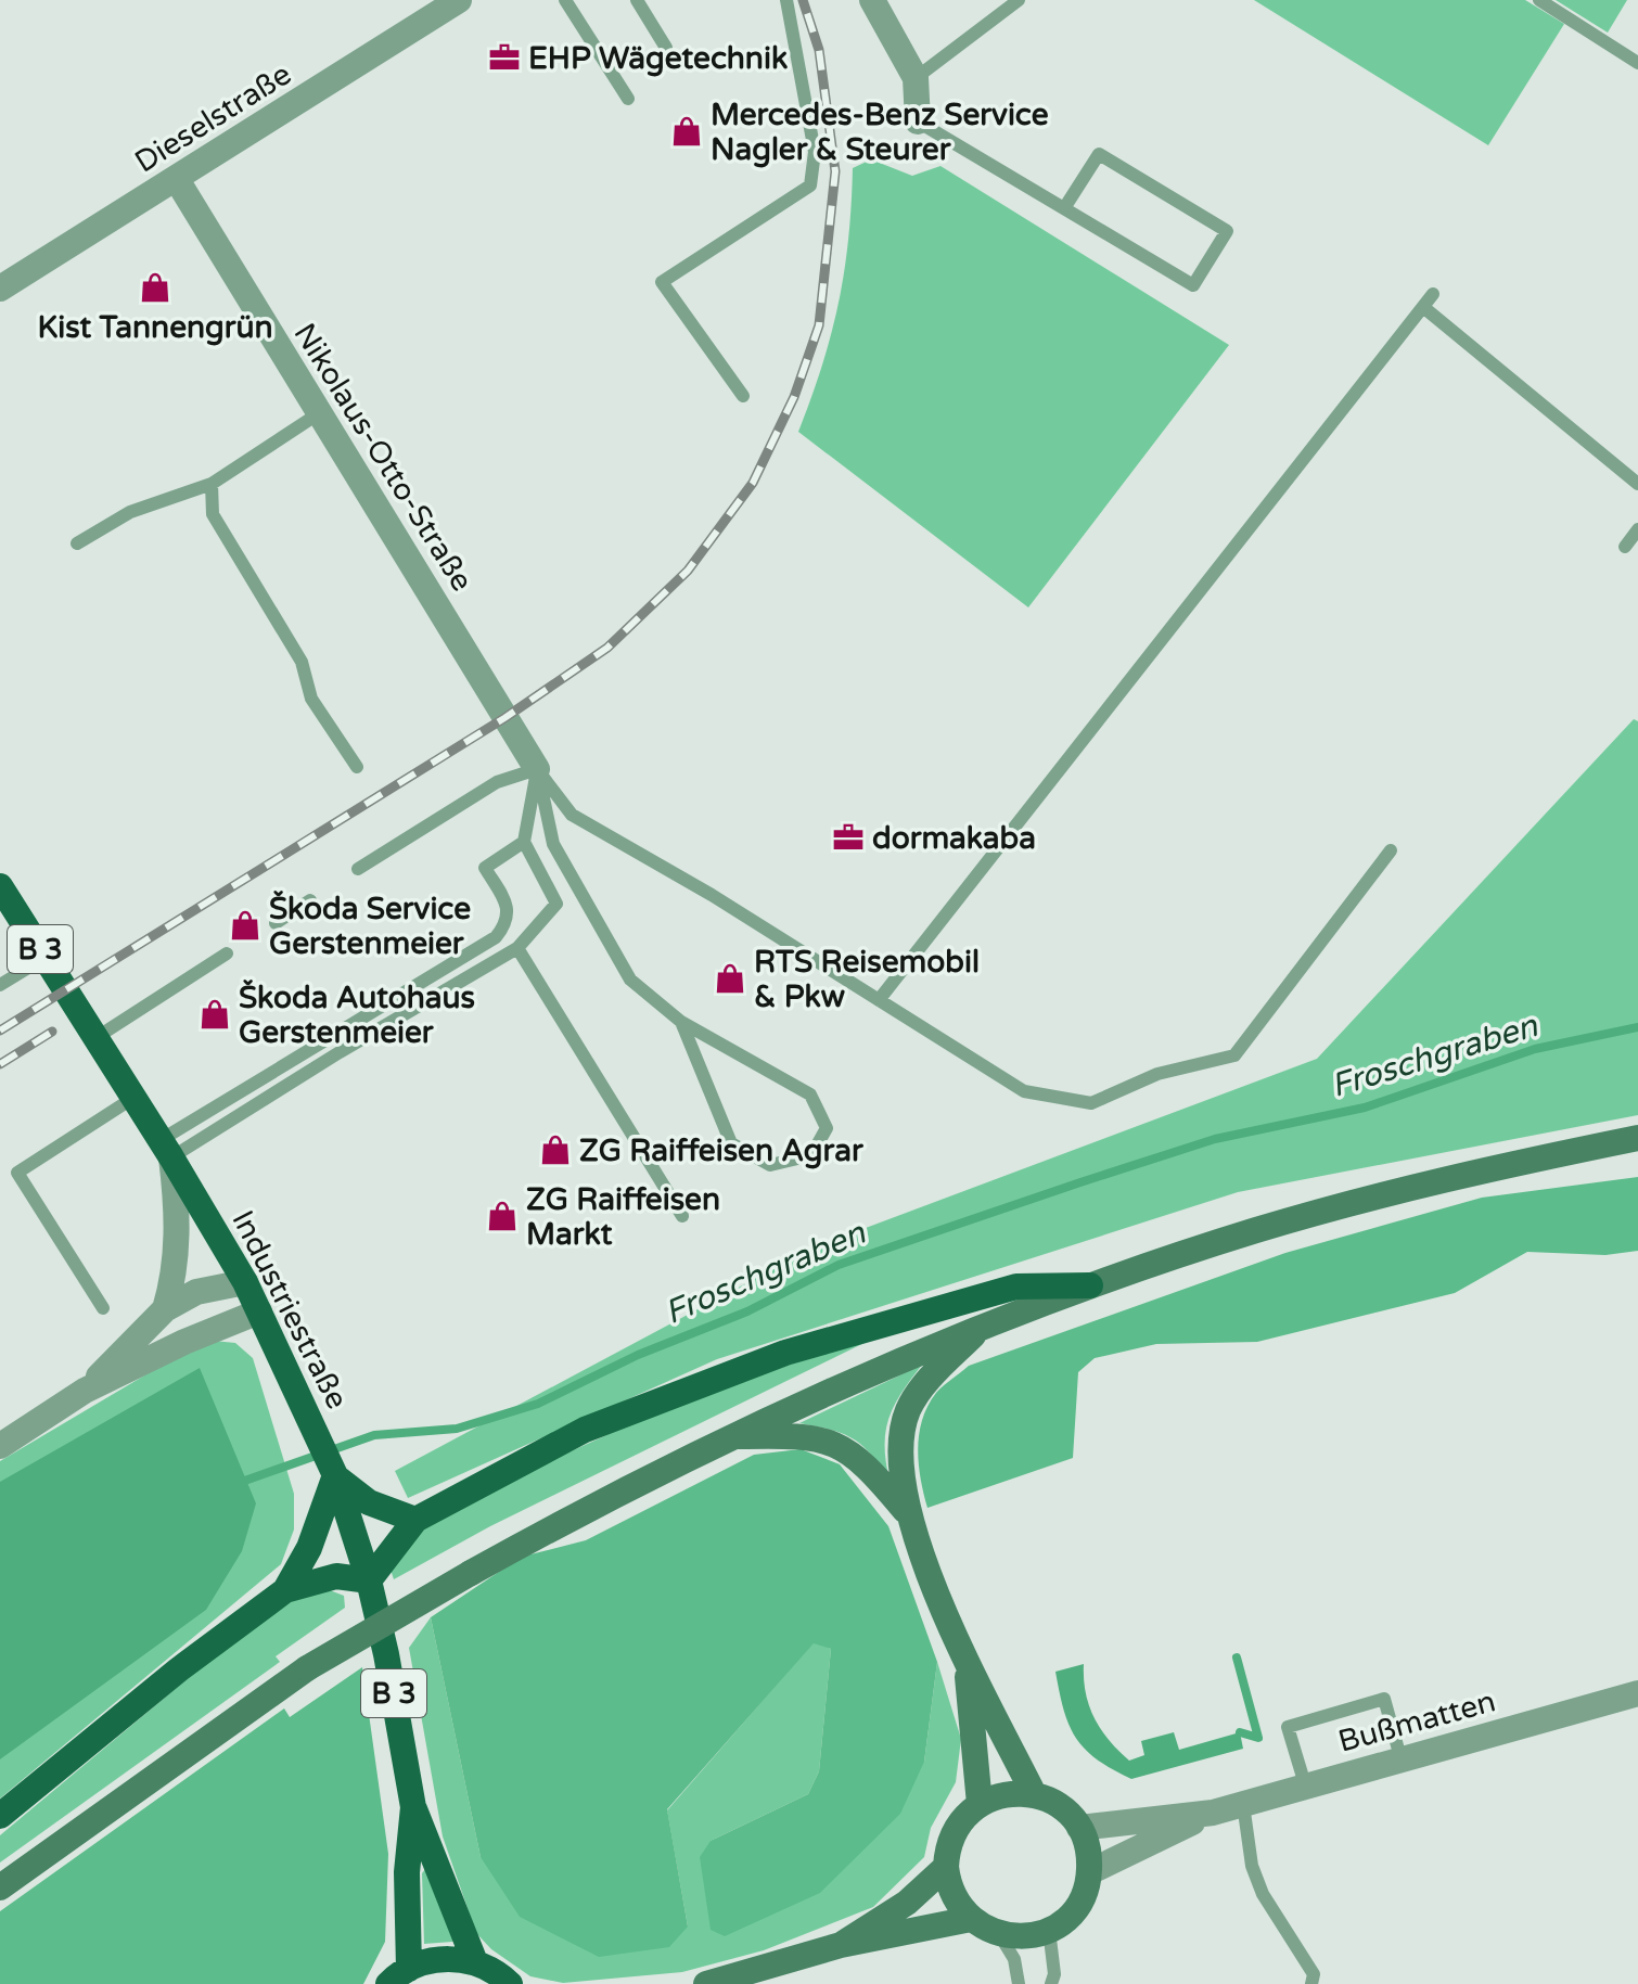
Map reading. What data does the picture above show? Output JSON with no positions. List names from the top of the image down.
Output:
{
  "streets": {
    "main road": ["B 3", "Industriestraße"],
    "street": ["Dieselstraße", "Nikolaus-Otto-Straße", "Bußmatten"]
  },
  "crossings": [
    ["Dieselstraße", "Nikolaus-Otto-Straße"],
    ["B 3", "Industriestraße"]
  ],
  "water": ["Froschgraben"],
  "places": {
    "office": ["EHP Wägetechnik", "dormakaba"],
    "shop": [
      "Mercedes-Benz Service Nagler & Steurer",
      "Kist Tannengrün",
      "Škoda Service Gerstenmeier",
      "RTS Reisemobil & Pkw",
      "Škoda Autohaus Gerstenmeier",
      "ZG Raiffeisen Agrar",
      "ZG Raiffeisen Markt"
    ]
  }
}
